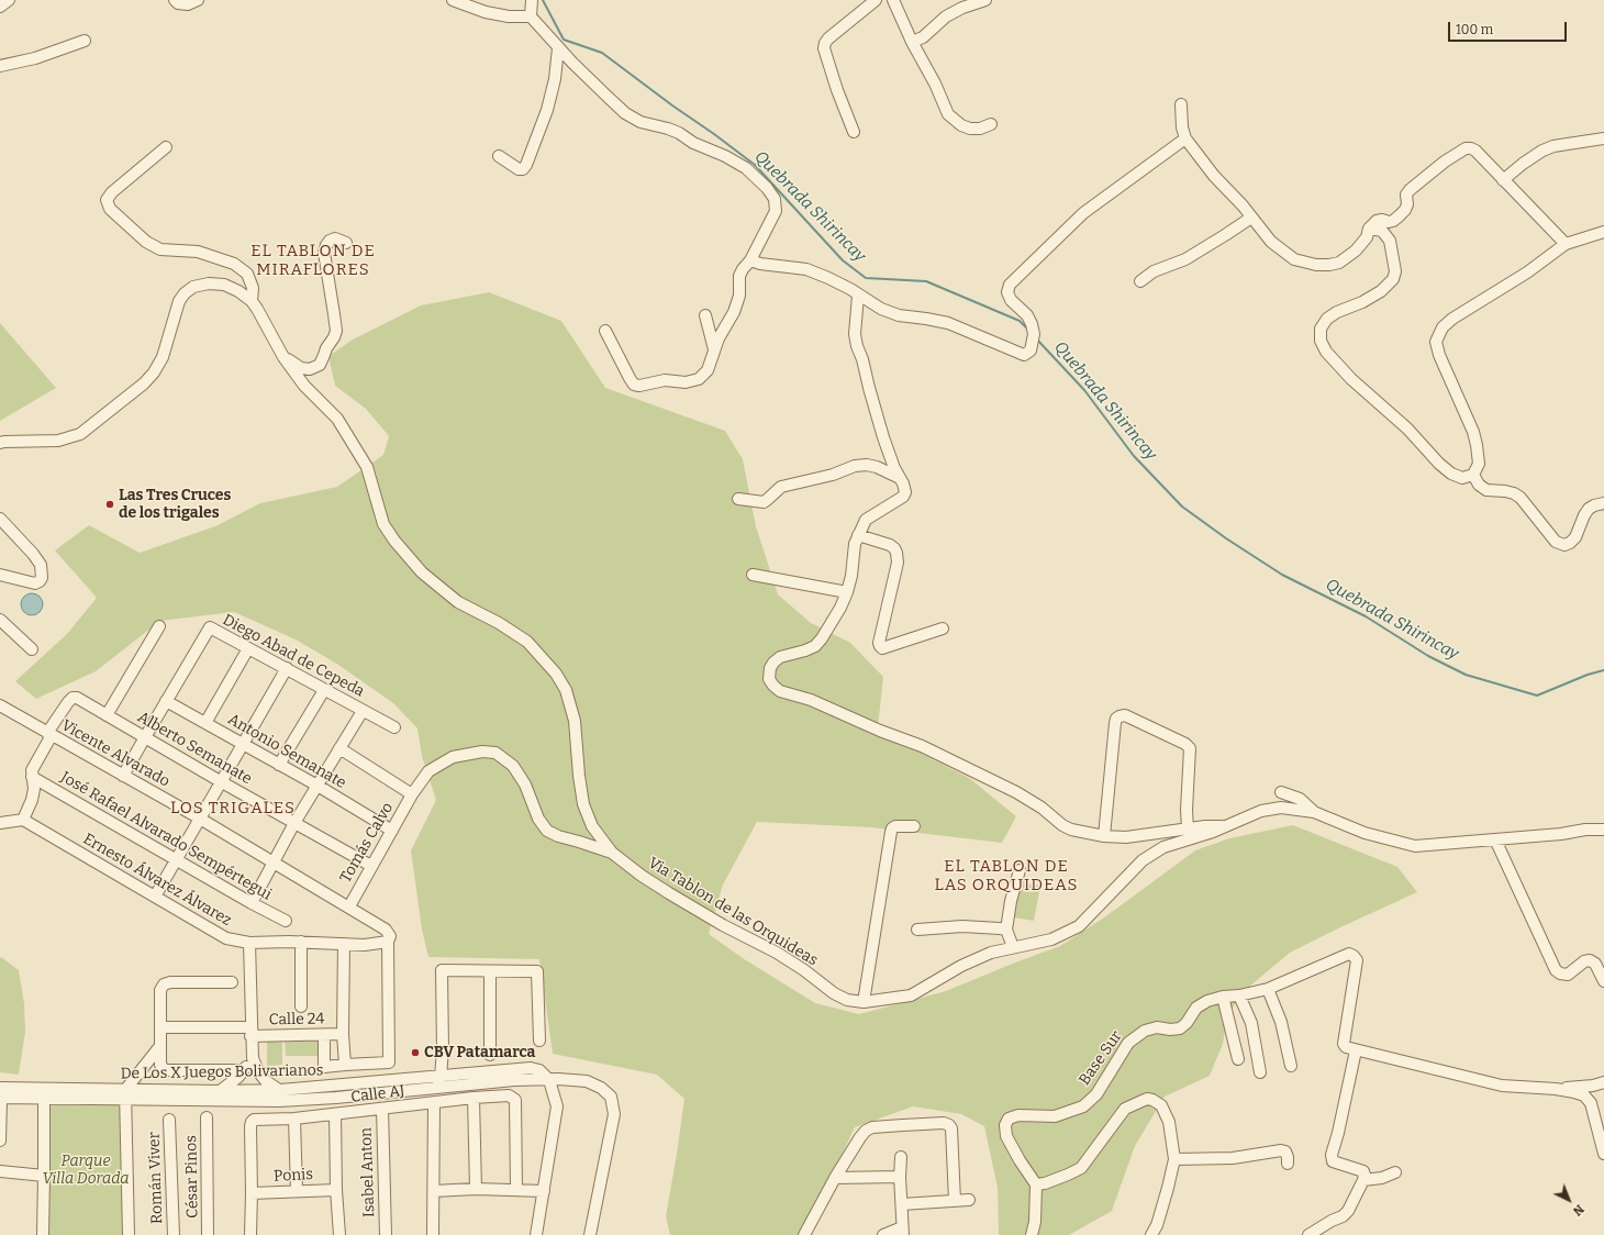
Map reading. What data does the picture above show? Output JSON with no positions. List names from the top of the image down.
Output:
{
  "streets": {
    "street": [
      "Diego Abad de Cepeda",
      "Alberto Semanate",
      "Antonio Semanate",
      "Vicente Alvarado",
      "José Rafael Alvarado Sempértegui",
      "Tomás Calvo",
      "Ernesto Álvarez Álvarez",
      "Via Tablon de las Orquideas",
      "Calle 24",
      "Base Sur",
      "De Los X Juegos Bolivarianos",
      "Calle AJ",
      "Isabel Anton",
      "Ponis",
      "César Pinos",
      "Román Viver"
    ]
  },
  "crossings": [
    ["Diego Abad de Cepeda", "Antonio Semanate"],
    ["Alberto Semanate", "Vicente Alvarado"],
    ["Alberto Semanate", "Tomás Calvo"],
    ["Antonio Semanate", "Tomás Calvo"],
    ["Vicente Alvarado", "Tomás Calvo"],
    ["Vicente Alvarado", "Ernesto Álvarez Álvarez"],
    ["Tomás Calvo", "Via Tablon de las Orquideas"],
    ["Calle AJ", "Isabel Anton"],
    ["Calle AJ", "Ponis"]
  ],
  "districts": ["EL TABLON DE MIRAFLORES", "LOS TRIGALES", "EL TABLON DE LAS ORQUIDEAS"],
  "water": ["Quebrada Shirincay"],
  "parks": ["Parque Villa Dorada"],
  "places": ["Las Tres Cruces de los trigales", "CBV Patamarca"],
  "scale_bar": "100 m",
  "north": "bottom right"
}
